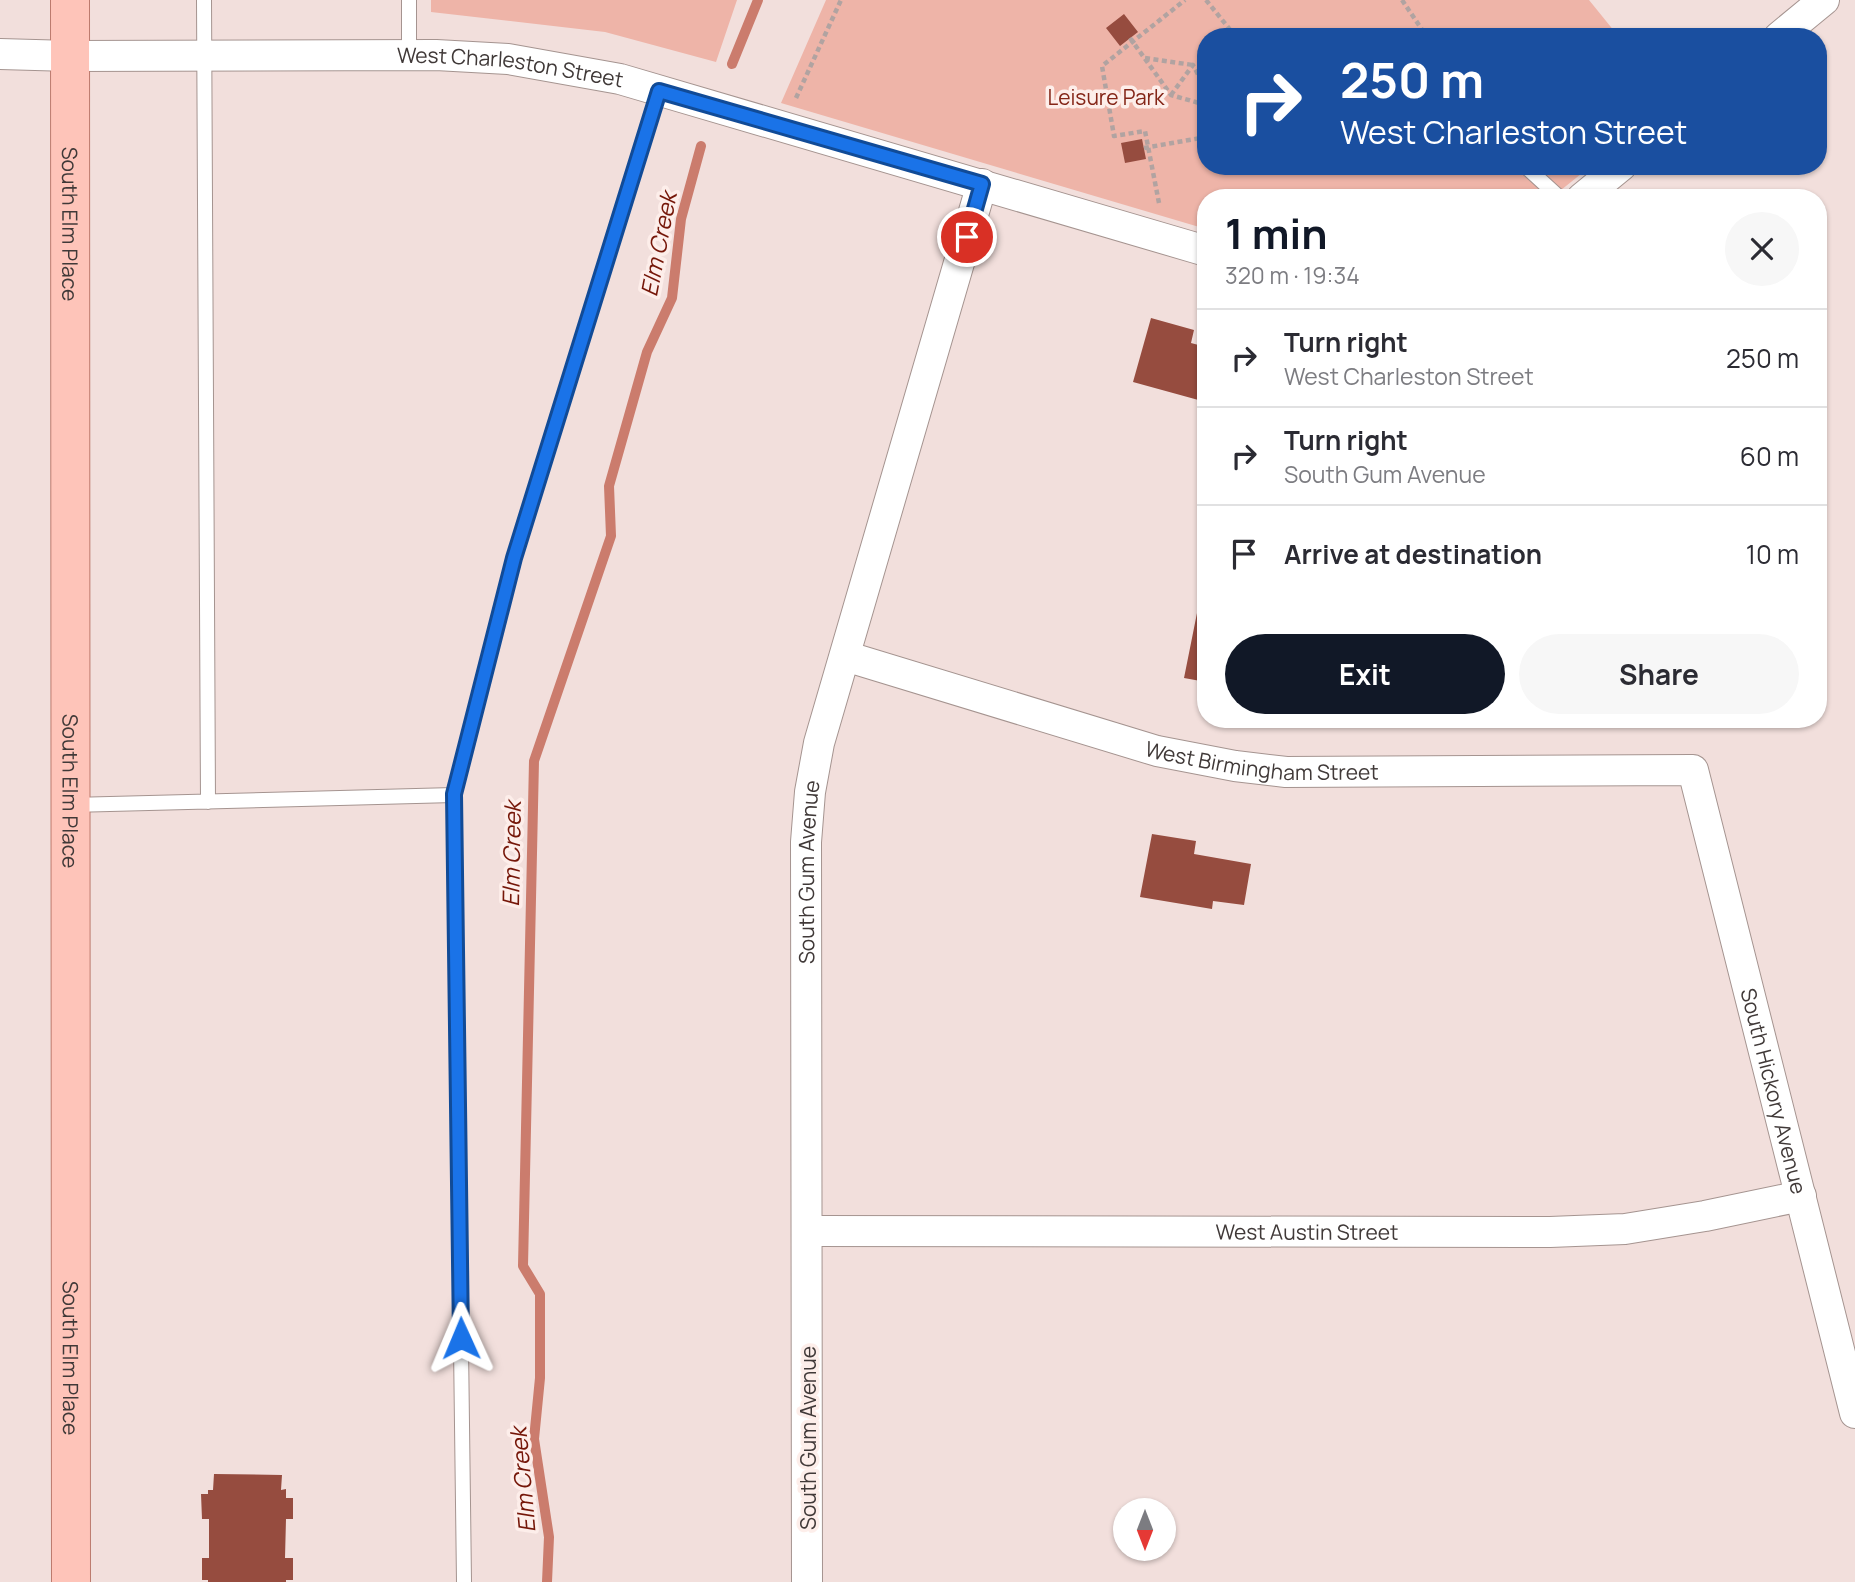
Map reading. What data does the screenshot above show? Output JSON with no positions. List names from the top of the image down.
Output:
{
  "streets": {
    "main road": ["South Elm Place"],
    "street": [
      "West Charleston Street",
      "West Birmingham Street",
      "South Gum Avenue",
      "South Hickory Avenue",
      "West Austin Street"
    ]
  },
  "crossings": [
    ["West Charleston Street", "South Elm Place"],
    ["West Charleston Street", "South Gum Avenue"],
    ["West Birmingham Street", "South Gum Avenue"],
    ["West Birmingham Street", "South Hickory Avenue"],
    ["South Gum Avenue", "West Austin Street"],
    ["South Hickory Avenue", "West Austin Street"]
  ],
  "water": ["Elm Creek"],
  "parks": ["Leisure Park"],
  "north": "bottom",
  "page": {
    "turn": ["250 m", "West Charleston Street"],
    "heading": ["1 min", "320 m · 19:34"],
    "list": [
      {
        "name": "Turn right",
        "note": "West Charleston Street",
        "value": "250 m"
      },
      {
        "name": "Turn right",
        "note": "South Gum Avenue",
        "value": "60 m"
      },
      {
        "name": "Arrive at destination",
        "value": "10 m"
      }
    ],
    "buttons": ["Exit", "Share"]
  }
}
